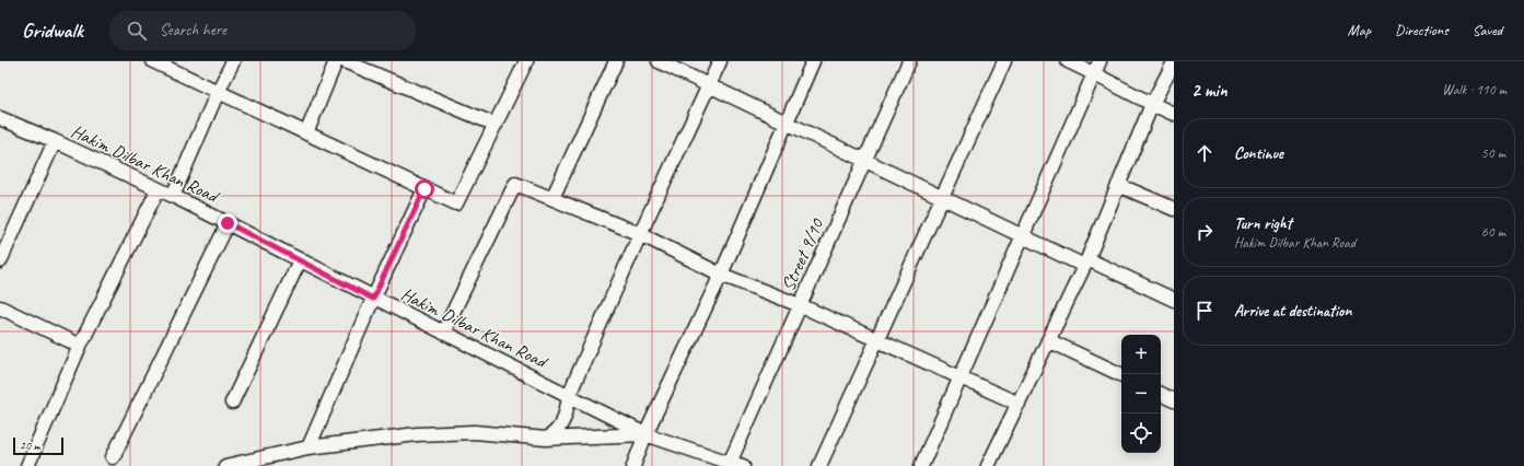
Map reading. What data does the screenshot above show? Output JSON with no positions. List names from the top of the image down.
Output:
{
  "streets": {
    "street": ["Hakim Dilbar Khan Road", "Street 9/10"]
  },
  "scale_bar": "20 m",
  "page": {
    "header": "Gridwalk",
    "search": "Search here",
    "nav": ["Map", "Directions", "Saved"],
    "heading": ["2 min", "Walk · 110 m"],
    "list": [
      ["Continue", "50 m"],
      ["Turn right", "Hakim Dilbar Khan Road", "60 m"],
      "Arrive at destination"
    ],
    "map_buttons": ["+", "−"],
    "scale": "20 m"
  }
}
